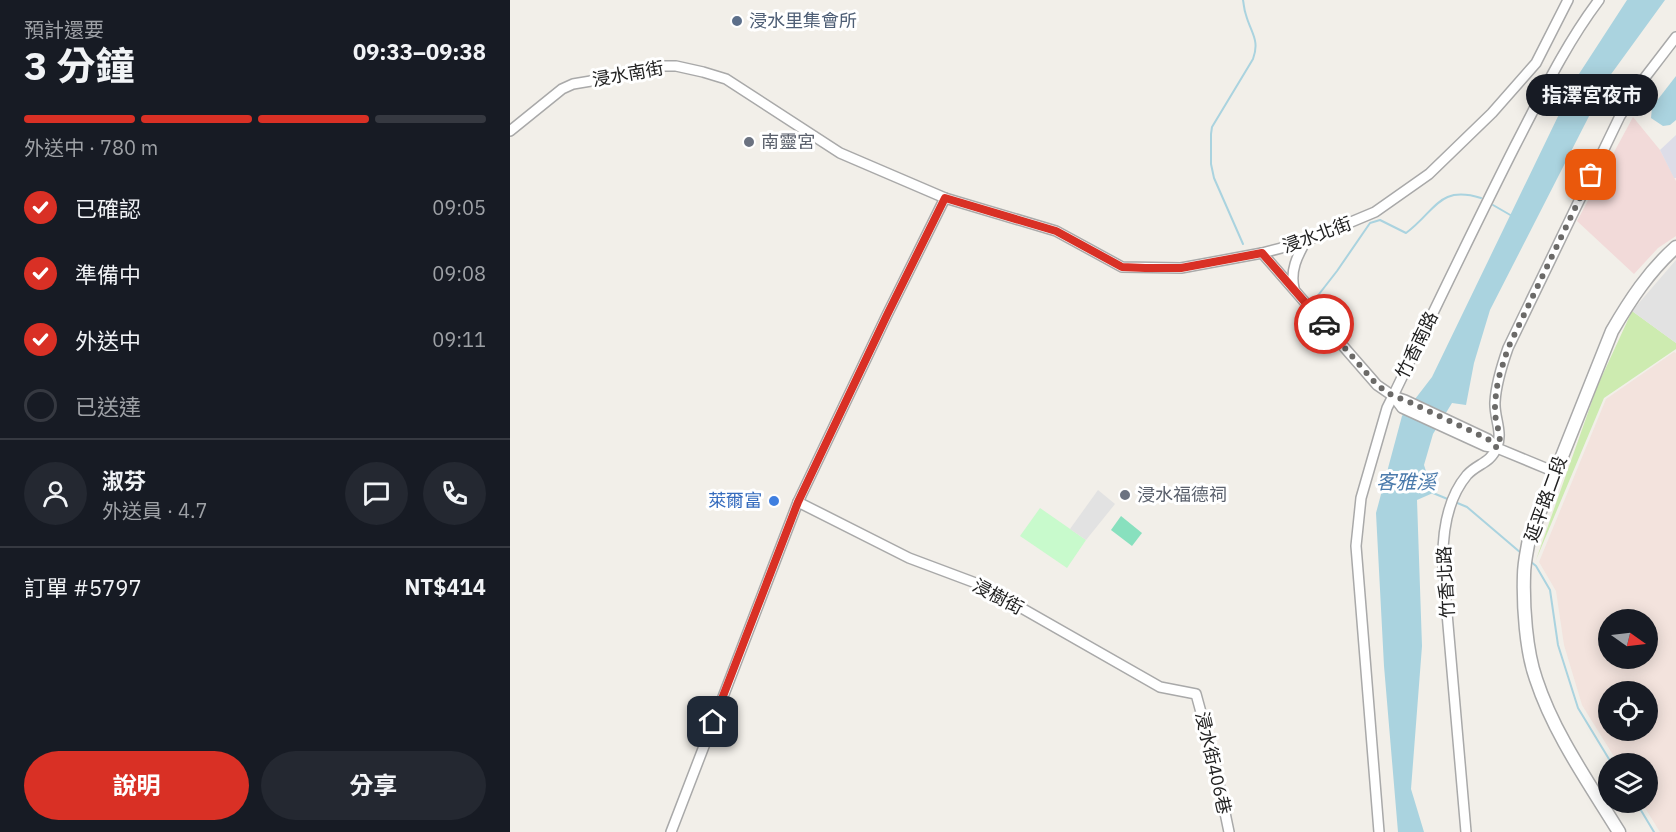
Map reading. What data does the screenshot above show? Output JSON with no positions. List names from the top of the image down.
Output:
{
  "streets": {
    "street": [
      "浸水南街",
      "浸水北街",
      "竹香南路",
      "延平路二段",
      "竹香北路",
      "浸樹街",
      "浸水街406巷"
    ]
  },
  "crossings": [
    ["浸水南街", "浸水北街"],
    ["浸樹街", "浸水街406巷"]
  ],
  "water": ["客雅溪"],
  "places": [
    "浸水里集會所",
    "南靈宮",
    "指澤宮夜市",
    "浸水福德祠",
    "萊爾富"
  ],
  "north": "right",
  "page": {
    "heading": ["3 分鐘", "預計還要", "09:33–09:38"],
    "panel": [
      "淑芬",
      "外送員 · 4.7",
      "訂單 #5797",
      "NT$414"
    ],
    "bubble": "指澤宮夜市",
    "bar": "外送中 · 780 m",
    "list": [
      ["已確認", "09:05"],
      ["準備中", "09:08"],
      ["外送中", "09:11"],
      "已送達"
    ],
    "buttons": ["說明", "分享"]
  }
}
